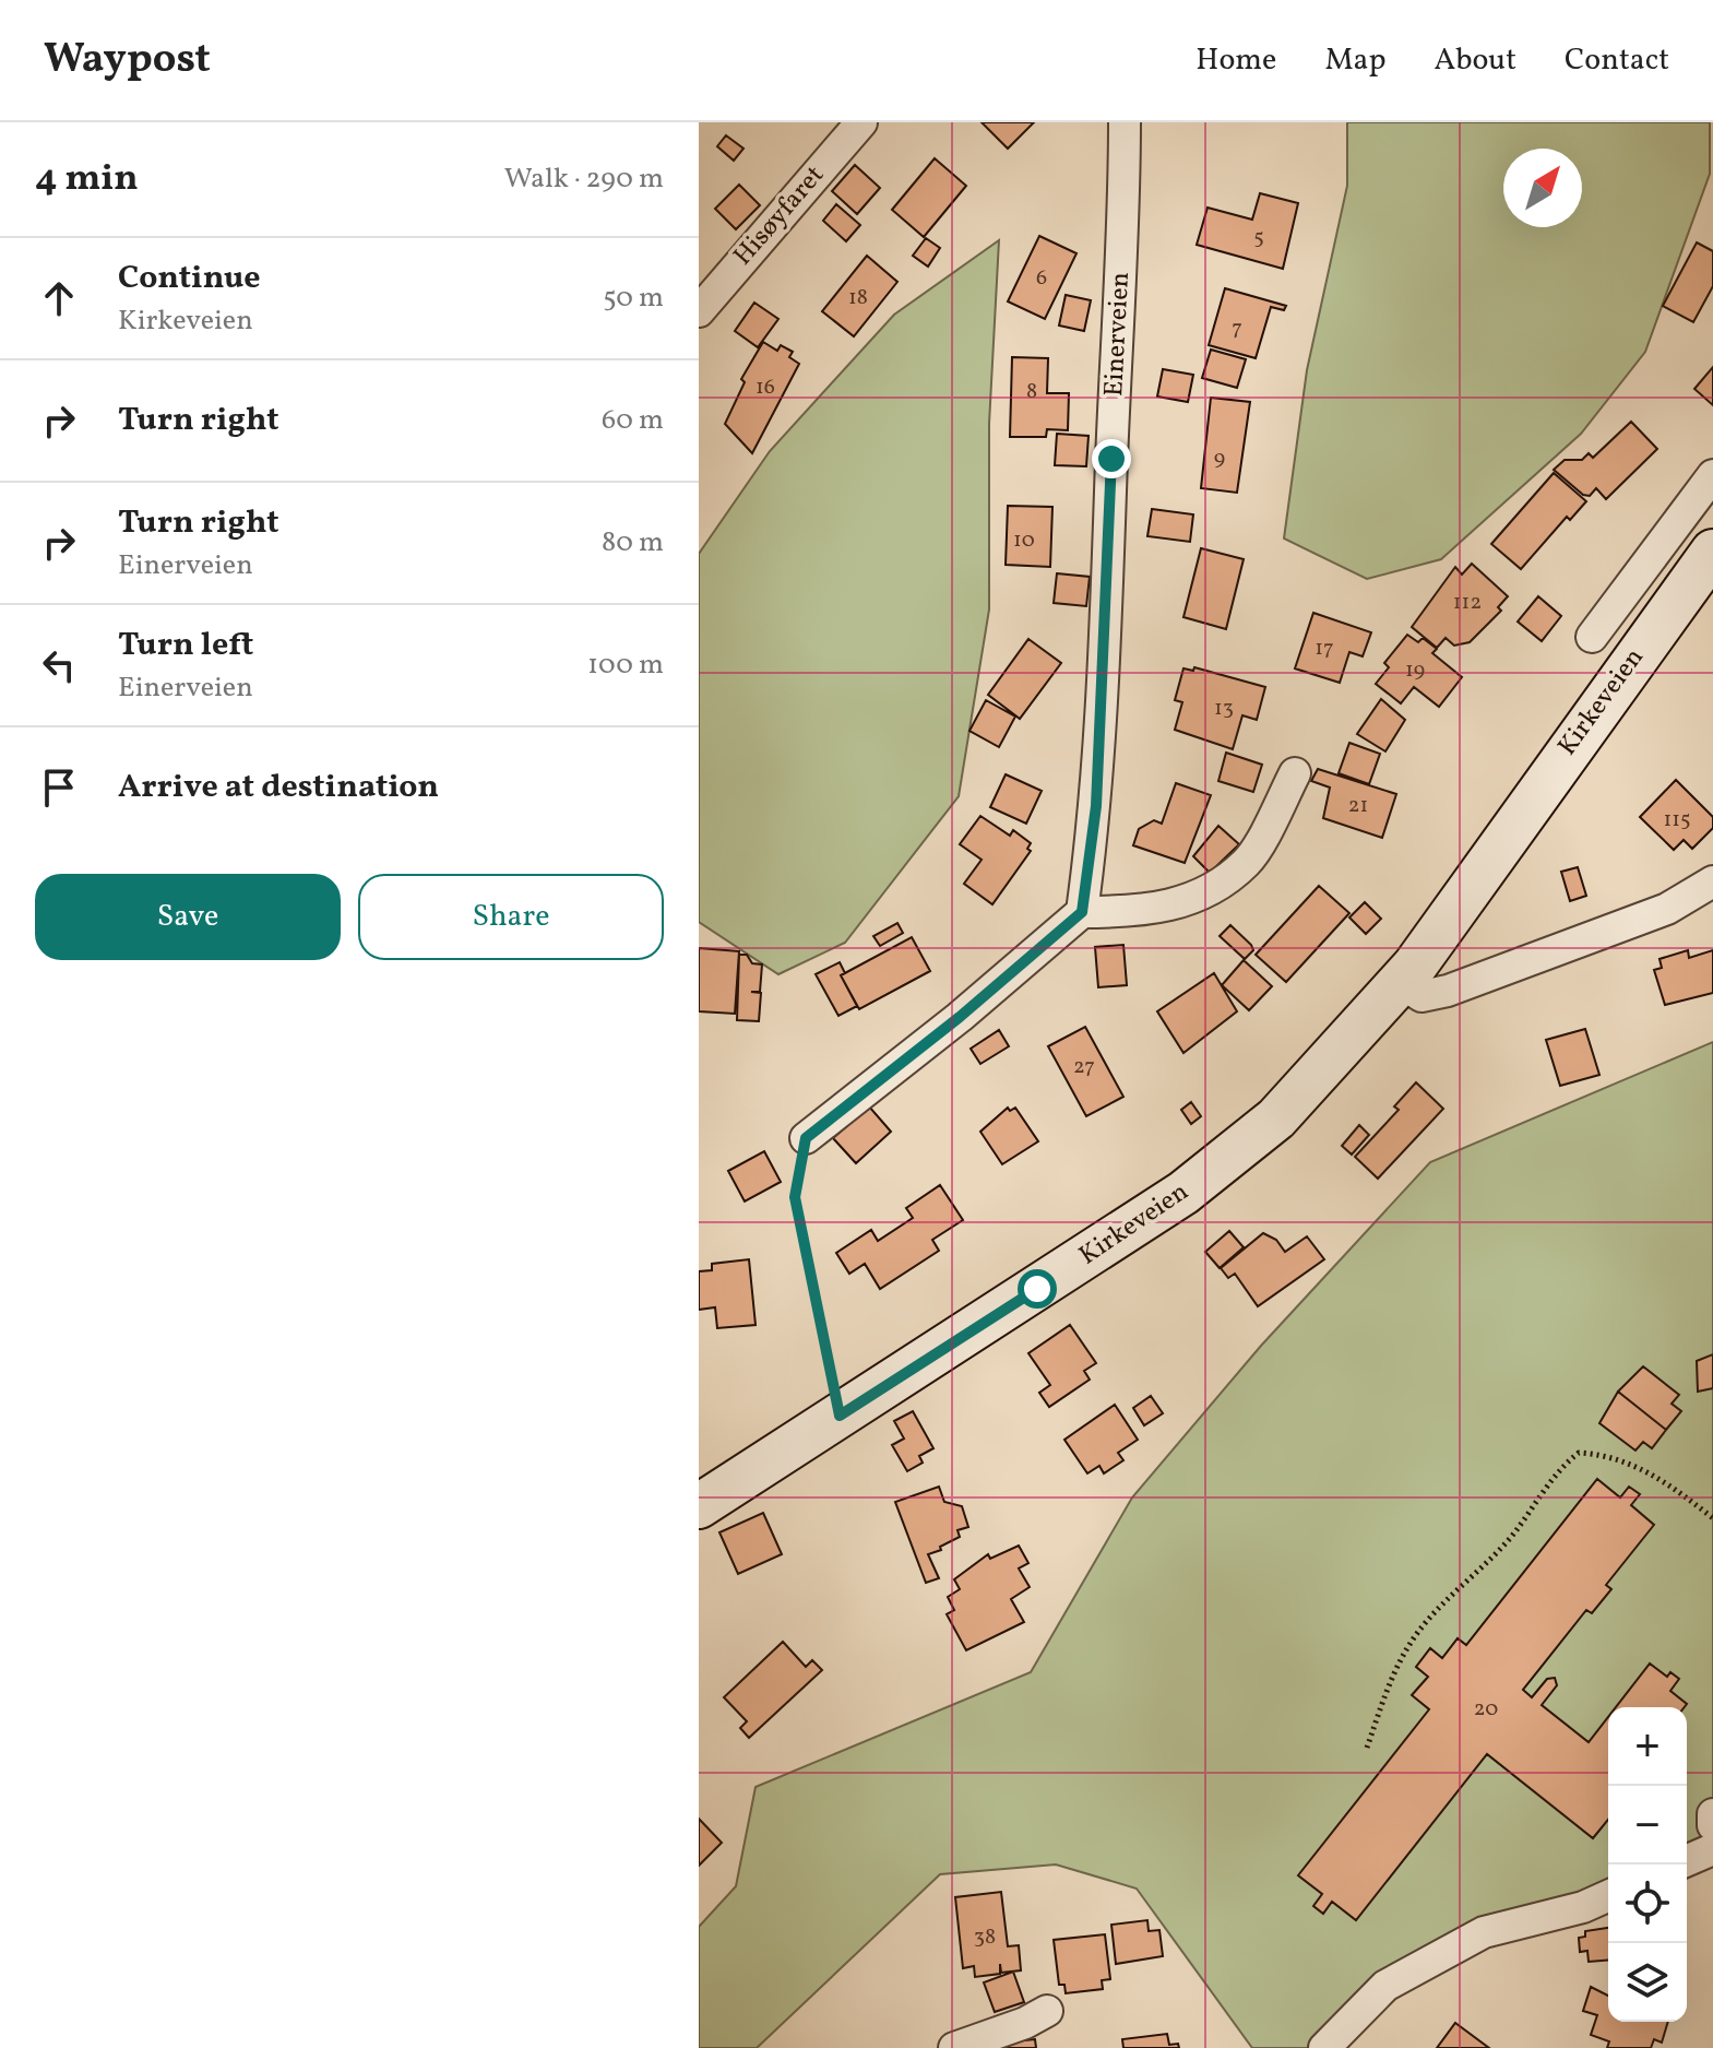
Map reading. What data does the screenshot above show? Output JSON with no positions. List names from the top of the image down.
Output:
{
  "streets": {
    "main road": ["Kirkeveien"],
    "street": ["Hisøyfaret", "Einerveien"]
  },
  "house_numbers": [
    "5",
    "6",
    "18",
    "7",
    "16",
    "8",
    "9",
    "10",
    "112",
    "17",
    "19",
    "13",
    "21",
    "115",
    "27",
    "20",
    "38"
  ],
  "north": "top right",
  "page": {
    "header": "Waypost",
    "nav": [
      "Home",
      "Map",
      "About",
      "Contact"
    ],
    "heading": ["4 min", "Walk · 290 m"],
    "list": [
      ["Continue", "Kirkeveien", "50 m"],
      ["Turn right", "60 m"],
      ["Turn right", "Einerveien", "80 m"],
      ["Turn left", "Einerveien", "100 m"],
      "Arrive at destination"
    ],
    "buttons": ["Save", "Share"],
    "map_buttons": ["+", "−"]
  }
}
